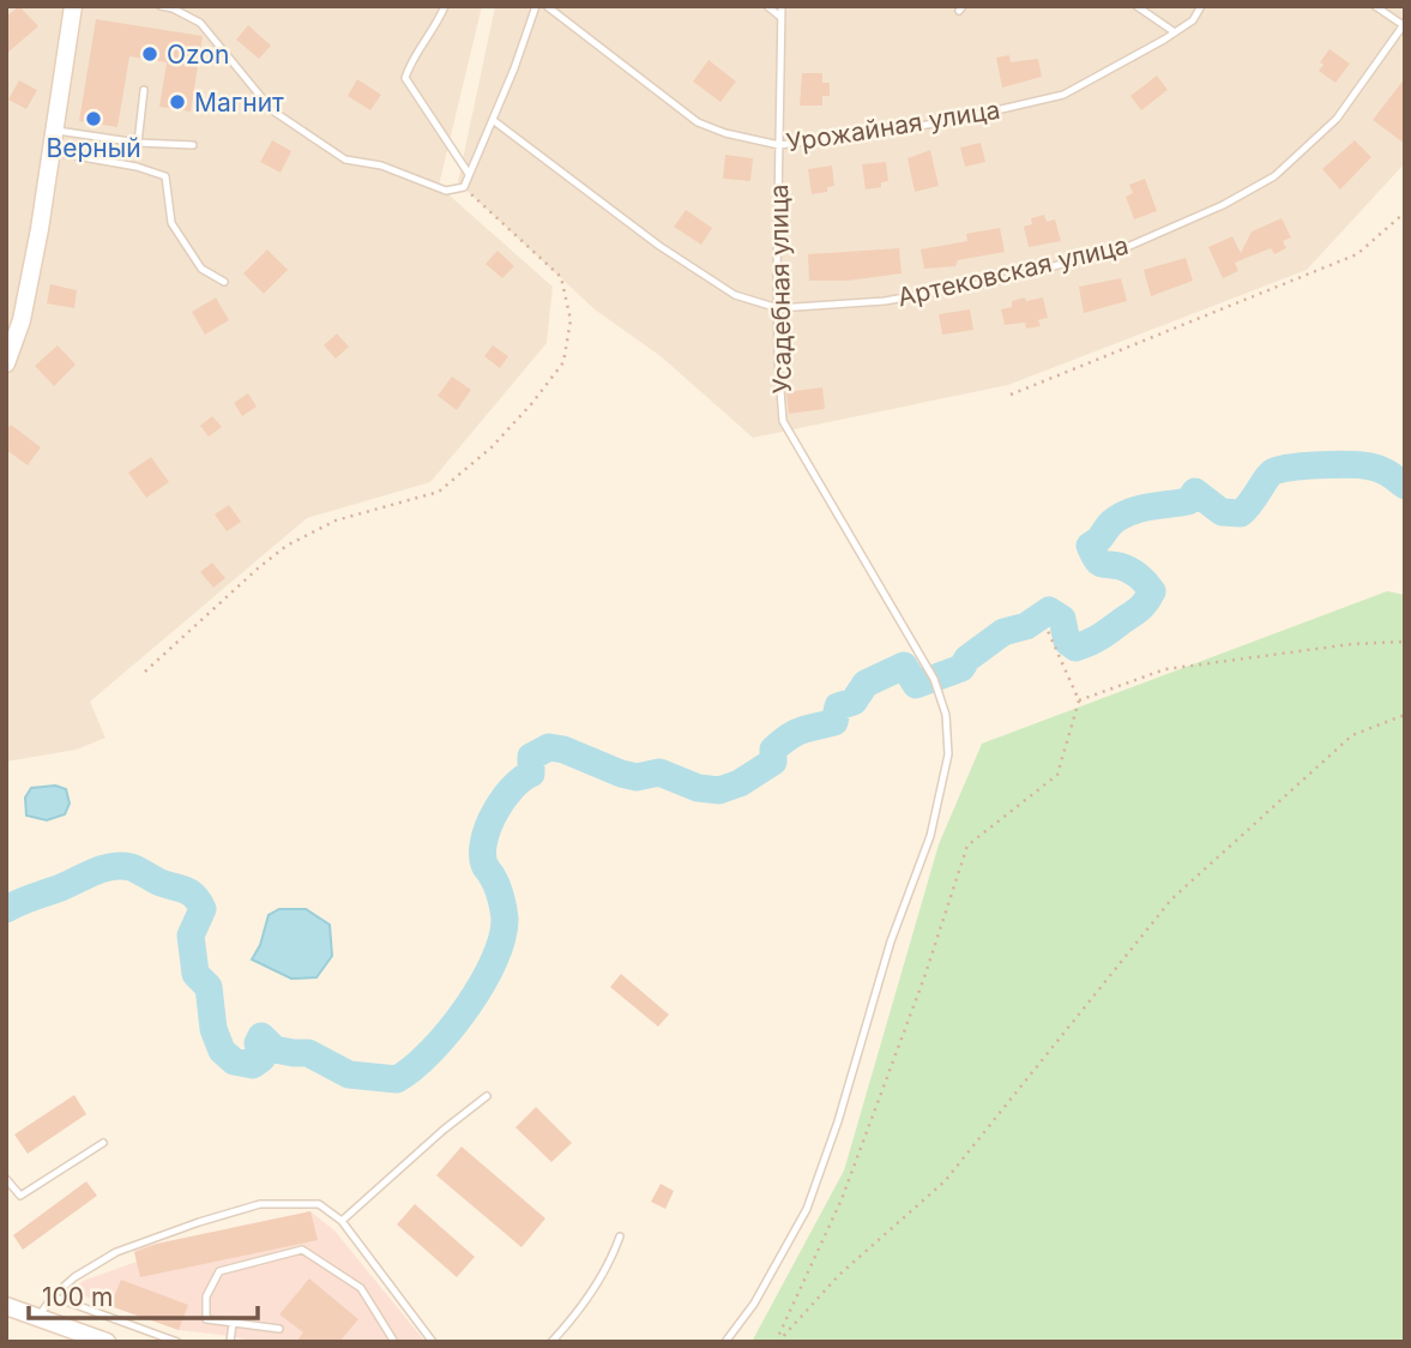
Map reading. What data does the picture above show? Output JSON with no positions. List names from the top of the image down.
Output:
{
  "streets": {
    "lane": ["Урожайная улица", "Артековская улица", "Усадебная улица"]
  },
  "crossings": [
    ["Урожайная улица", "Усадебная улица"],
    ["Артековская улица", "Усадебная улица"]
  ],
  "places": ["Ozon", "Магнит", "Верный"],
  "scale_bar": "100 m"
}
